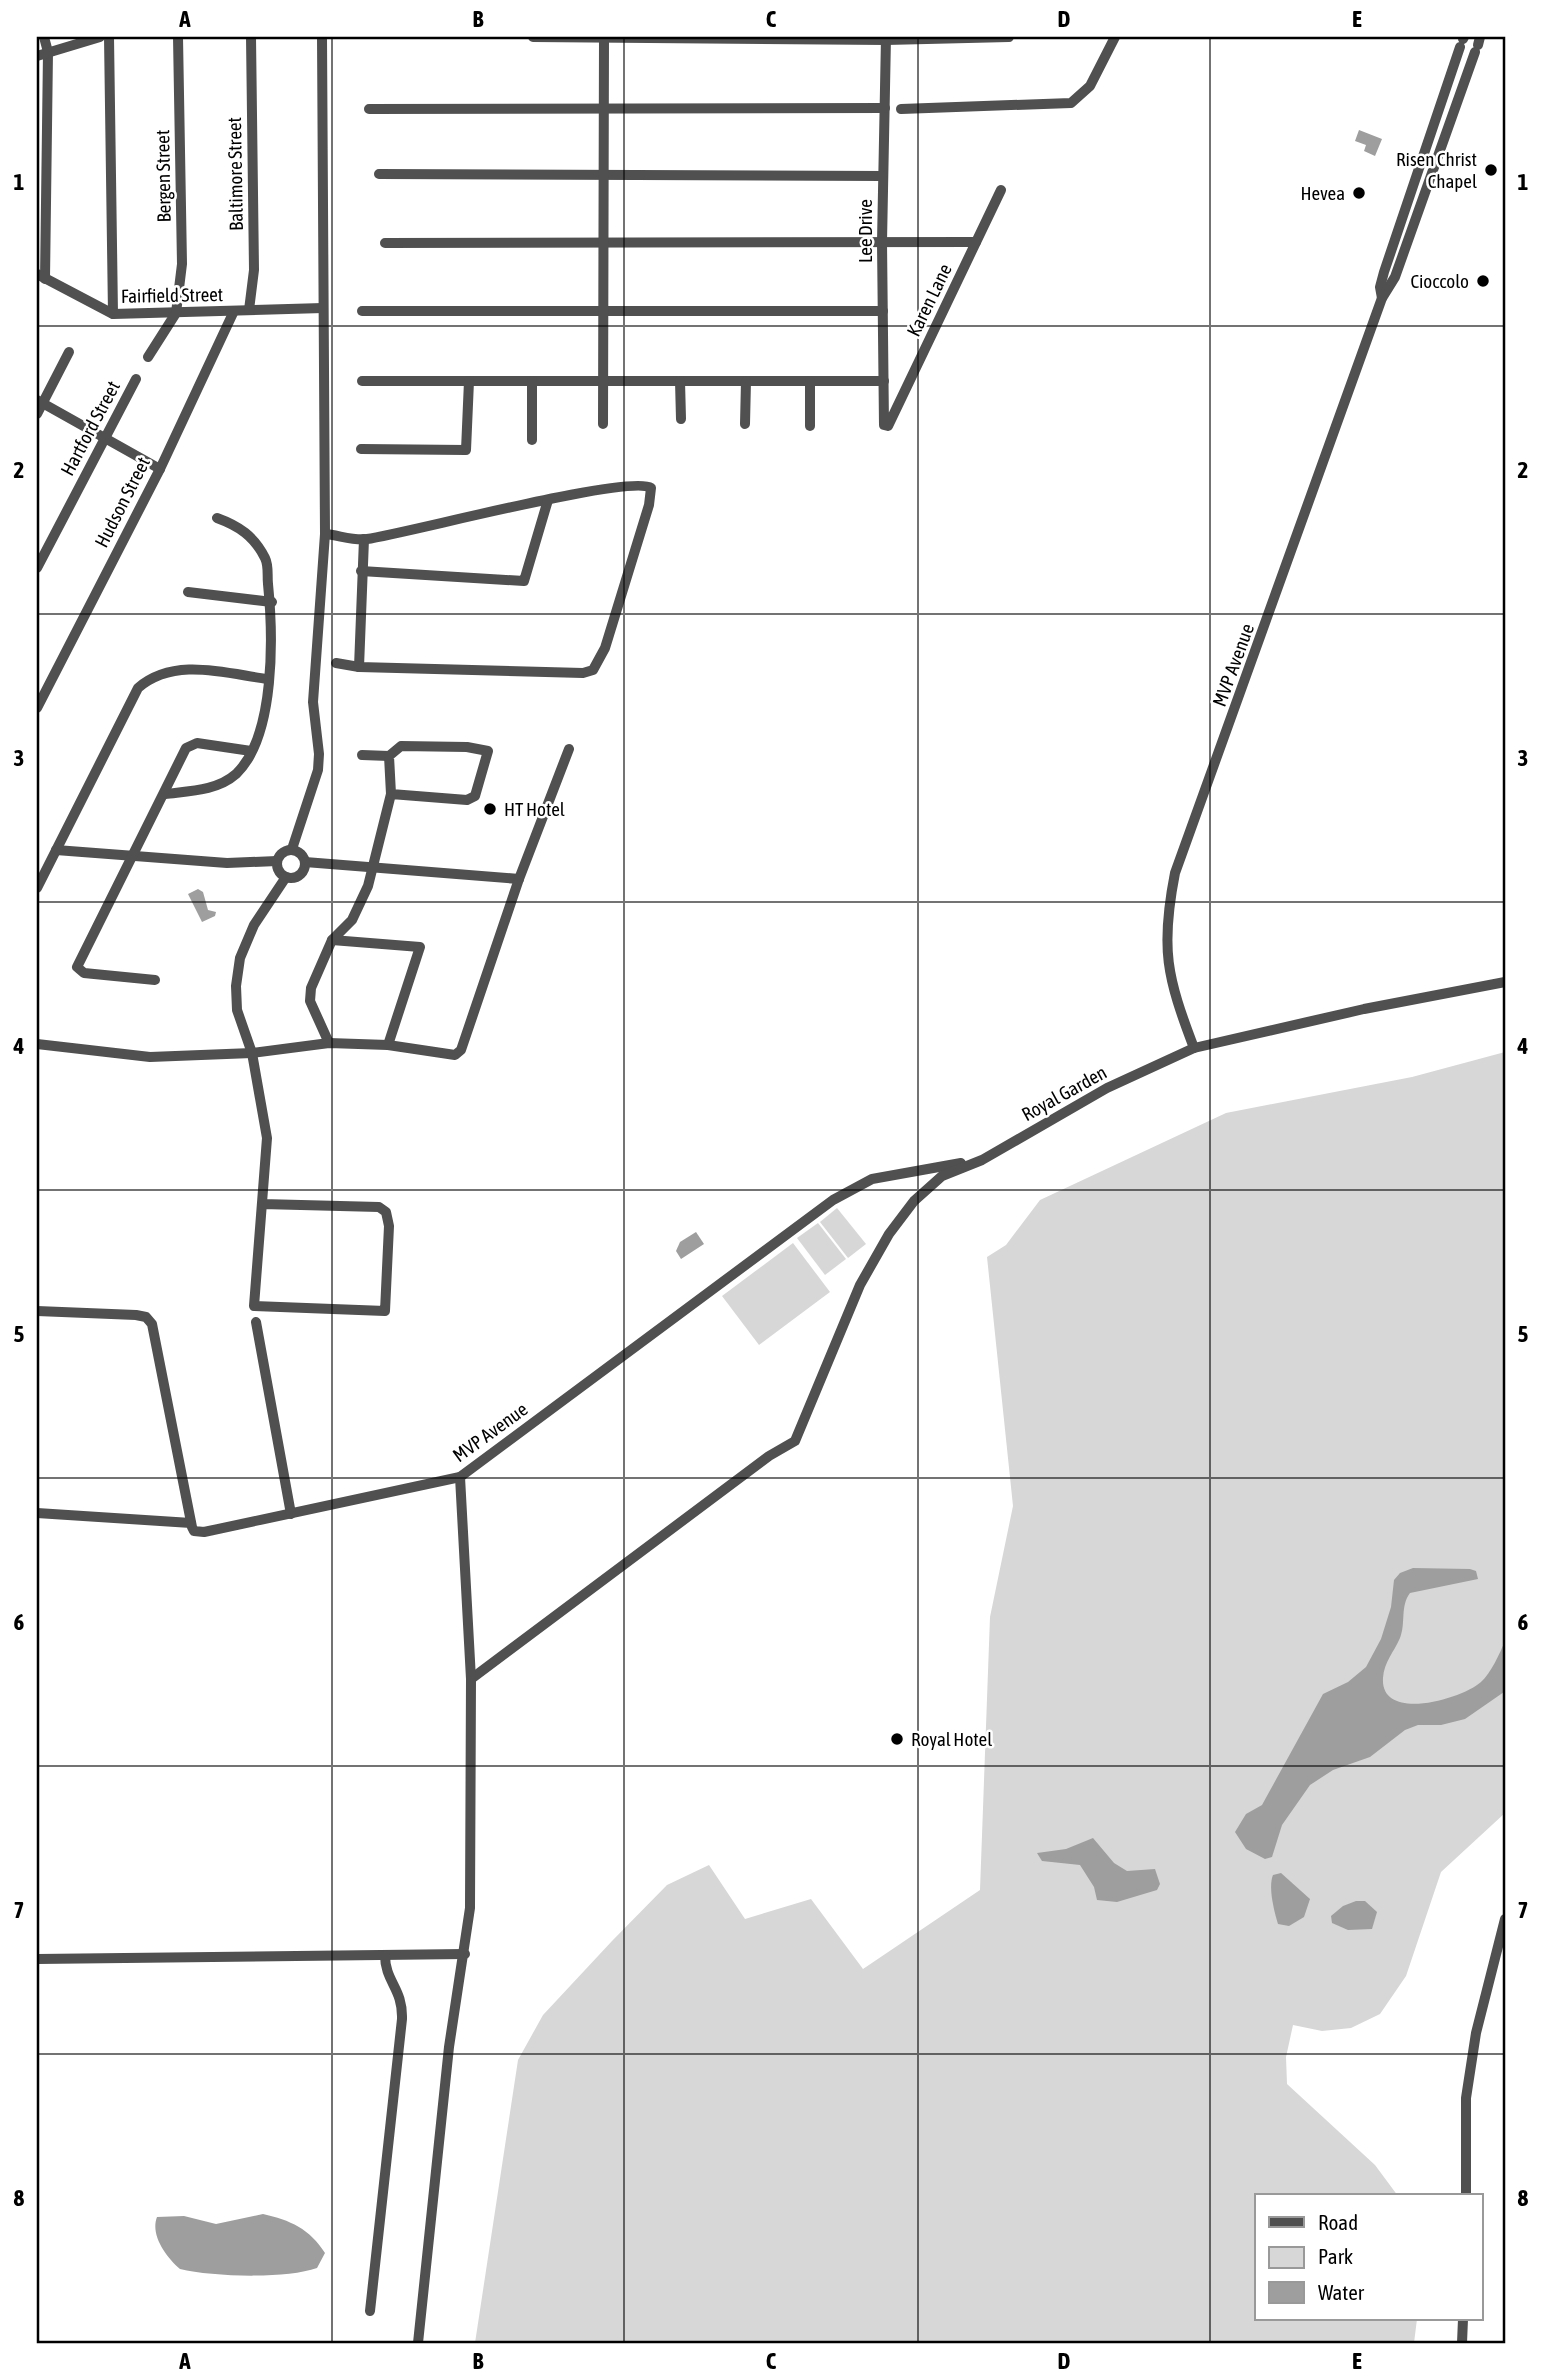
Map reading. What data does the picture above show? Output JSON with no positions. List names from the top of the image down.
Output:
{
  "streets": {
    "street": [
      "Baltimore Street",
      "Bergen Street",
      "Lee Drive",
      "Fairfield Street",
      "Karen Lane",
      "Hartford Street",
      "Hudson Street",
      "MVP Avenue",
      "Royal Garden"
    ]
  },
  "crossings": [
    ["Baltimore Street", "Fairfield Street"],
    ["Bergen Street", "Fairfield Street"],
    ["Lee Drive", "Karen Lane"],
    ["Fairfield Street", "Hudson Street"],
    ["MVP Avenue", "Royal Garden"]
  ],
  "places": [
    "Risen Christ Chapel",
    "Hevea",
    "Cioccolo",
    "HT Hotel",
    "Royal Hotel"
  ],
  "legend": ["Road", "Park", "Water"],
  "grid": {
    "columns": [
      "A",
      "B",
      "C",
      "D",
      "E"
    ],
    "rows": [
      "1",
      "2",
      "3",
      "4",
      "5",
      "6",
      "7",
      "8"
    ]
  }
}
